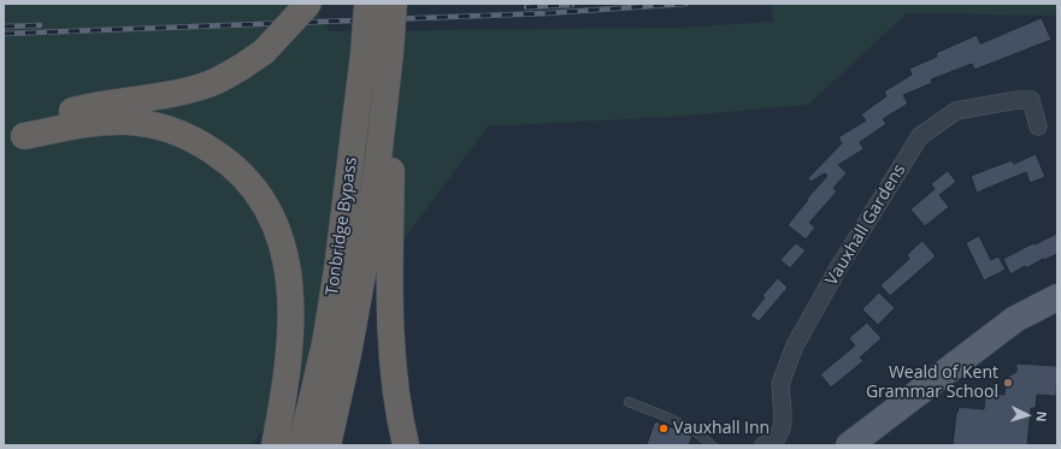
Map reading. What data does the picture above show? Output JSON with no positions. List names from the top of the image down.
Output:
{
  "streets": {
    "highway": ["Tonbridge Bypass"],
    "street": ["Vauxhall Gardens"]
  },
  "places": ["Weald of Kent Grammar School", "Vauxhall Inn"],
  "north": "right"
}
